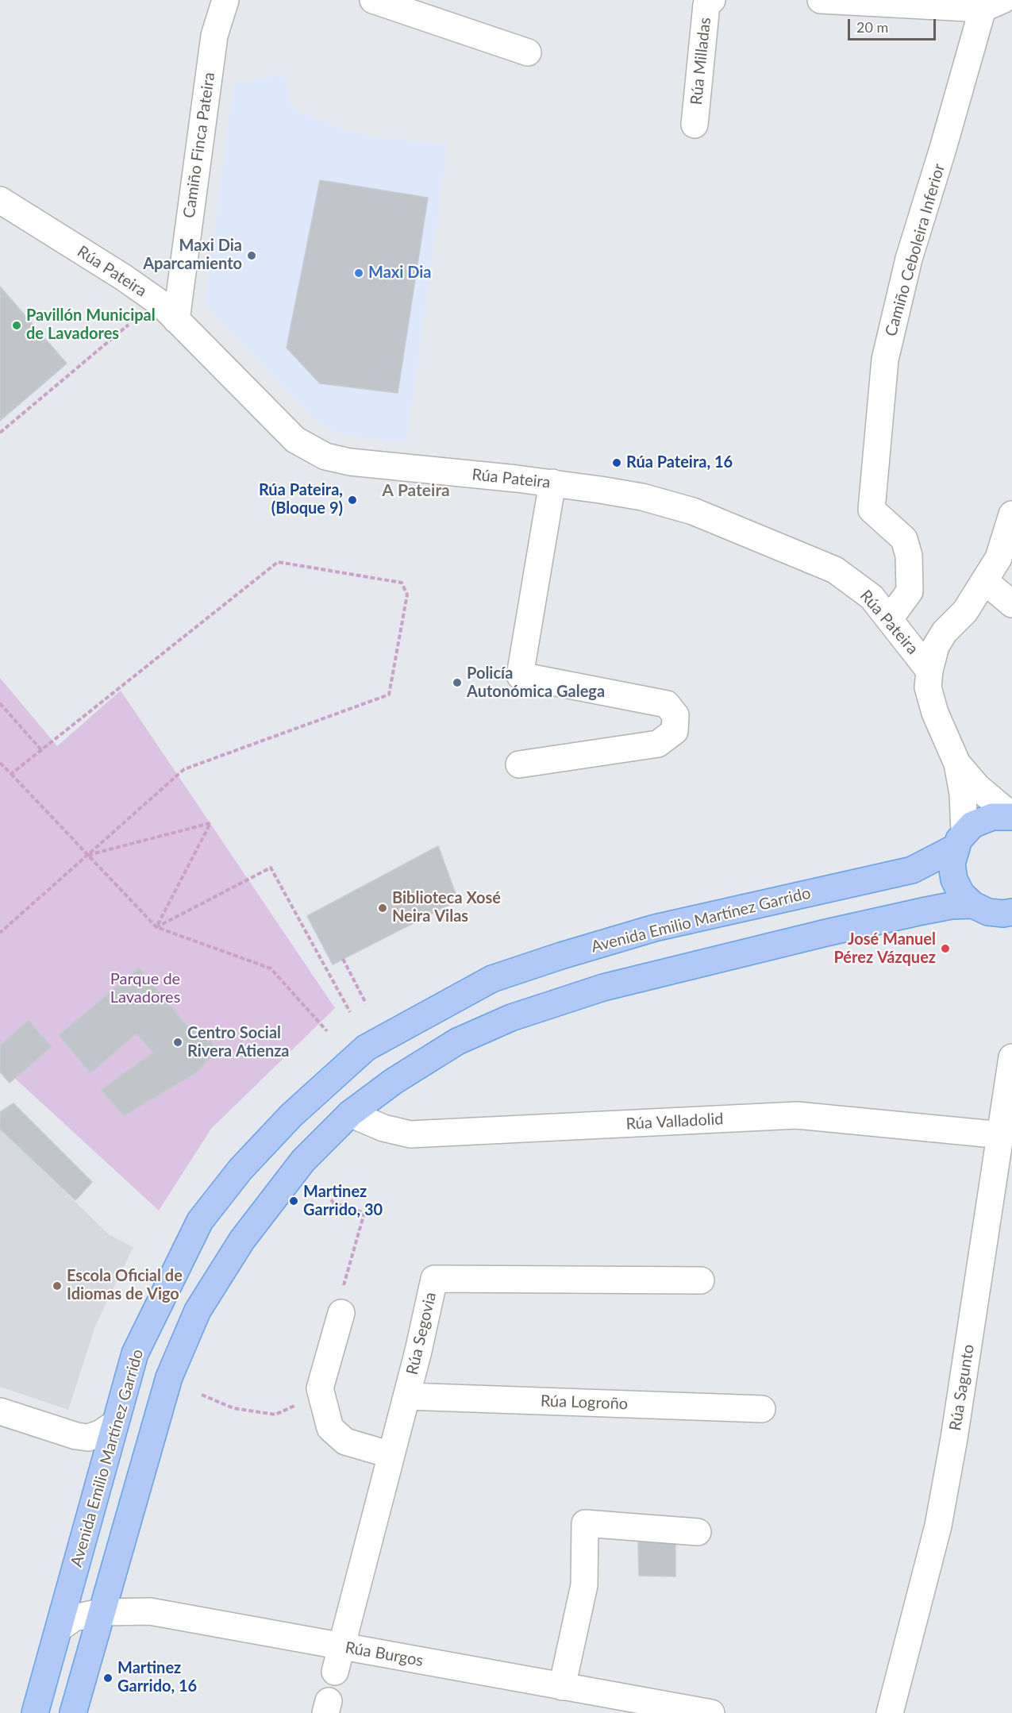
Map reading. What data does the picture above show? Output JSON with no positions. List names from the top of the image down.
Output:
{
  "streets": {
    "main road": ["Avenida Emilio Martínez Garrido"],
    "street": [
      "Rúa Milladas",
      "Camiño Finca Pateira",
      "Camiño Ceboleira Inferior",
      "Rúa Pateira",
      "Rúa Valladolid",
      "Rúa Segovia",
      "Rúa Sagunto",
      "Rúa Logroño",
      "Rúa Burgos"
    ]
  },
  "crossings": [
    ["Camiño Finca Pateira", "Rúa Pateira"],
    ["Camiño Ceboleira Inferior", "Rúa Pateira"],
    ["Avenida Emilio Martínez Garrido", "Rúa Burgos"],
    ["Rúa Valladolid", "Rúa Sagunto"],
    ["Rúa Segovia", "Rúa Logroño"],
    ["Rúa Segovia", "Rúa Burgos"]
  ],
  "districts": ["A Pateira"],
  "parks": ["Parque de Lavadores"],
  "places": [
    "Maxi Dia Aparcamiento",
    "Maxi Dia",
    "Pavillón Municipal de Lavadores",
    "Rúa Pateira, 16",
    "Rúa Pateira, (Bloque 9)",
    "Policía Autonómica Galega",
    "Biblioteca Xosé Neira Vilas",
    "José Manuel Pérez Vázquez",
    "Centro Social Rivera Atienza",
    "Martinez Garrido, 30",
    "Escola Oficial de Idiomas de Vigo",
    "Martinez Garrido, 16"
  ],
  "scale_bar": "20 m"
}
